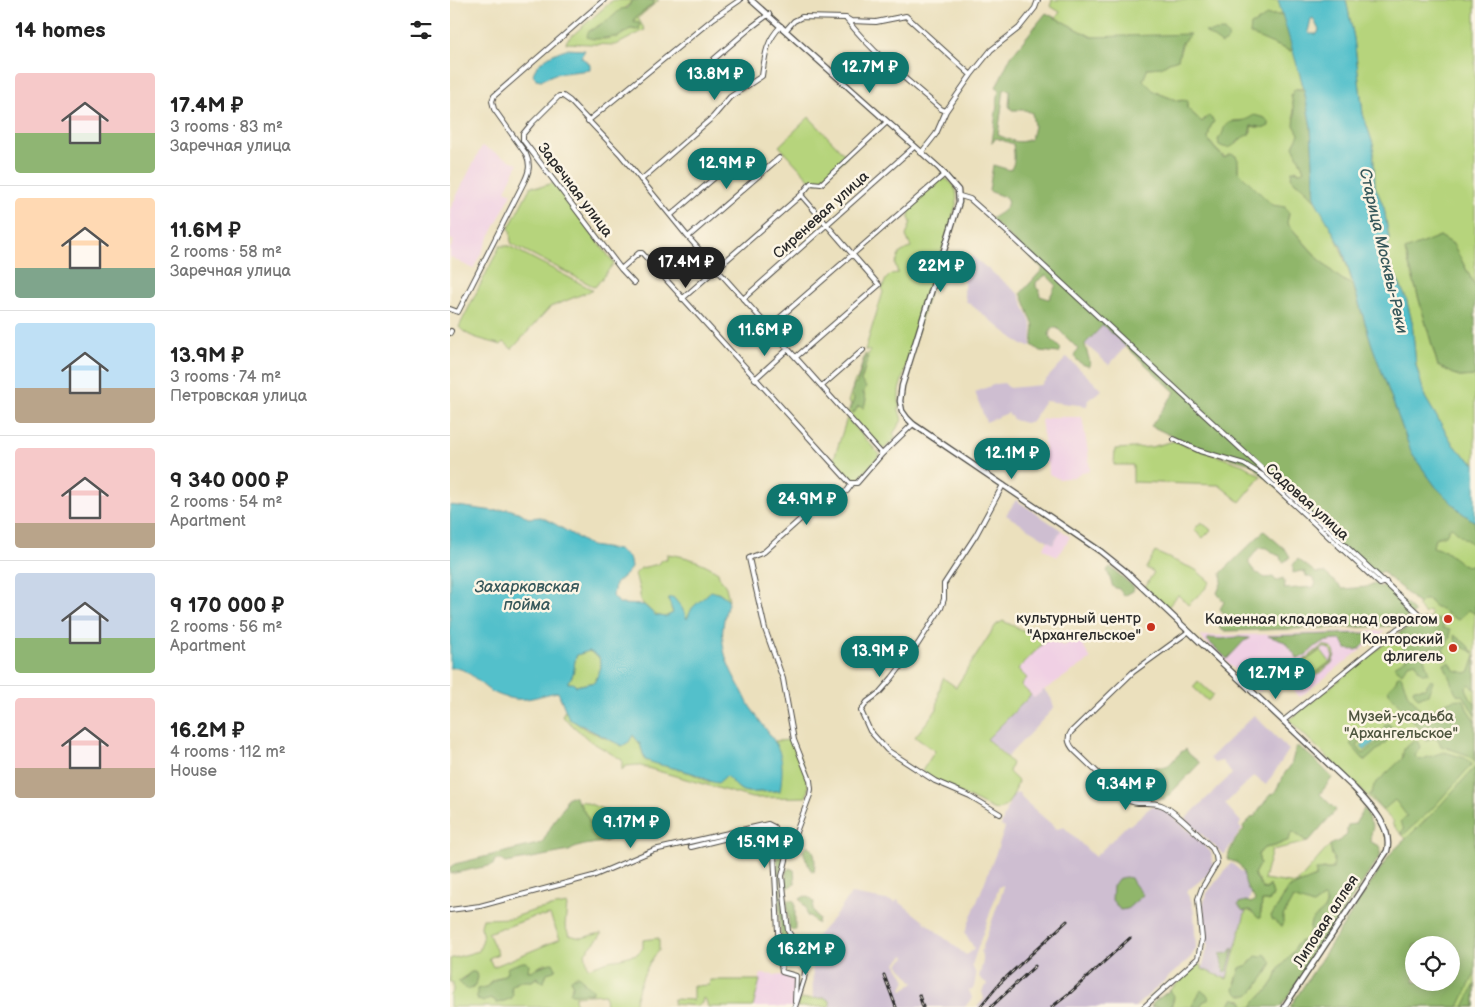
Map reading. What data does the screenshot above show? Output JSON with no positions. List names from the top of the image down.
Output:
{
  "streets": {
    "street": [
      "Заречная улица",
      "Сиреневая улица",
      "Садовая улица",
      "Липовая аллея"
    ]
  },
  "water": ["Старица Москвы-Реки", "Захарковская пойма"],
  "parks": ["Музей-усадьба \"Архангельское\""],
  "places": ["Каменная кладовая над оврагом", "культурный центр \"Архангельское\"", "Конторский флигель"],
  "page": {
    "heading": "14 homes",
    "price": [
      "12.7M ₽",
      "13.8M ₽",
      "12.9M ₽",
      "17.4M ₽",
      "22M ₽",
      "11.6M ₽",
      "12.1M ₽",
      "24.9M ₽",
      "13.9M ₽",
      "12.7M ₽",
      "9.34M ₽",
      "9.17M ₽",
      "15.9M ₽",
      "16.2M ₽"
    ],
    "list": [
      {
        "name": "17.4M ₽",
        "note": "3 rooms · 83 m² · Заречная улица"
      },
      {
        "name": "11.6M ₽",
        "note": "2 rooms · 58 m² · Заречная улица"
      },
      {
        "name": "13.9M ₽",
        "note": "3 rooms · 74 m² · Петровская улица"
      },
      {
        "name": "9 340 000 ₽",
        "note": "2 rooms · 54 m² · Apartment"
      },
      {
        "name": "9 170 000 ₽",
        "note": "2 rooms · 56 m² · Apartment"
      },
      {
        "name": "16.2M ₽",
        "note": "4 rooms · 112 m² · House"
      }
    ]
  }
}
